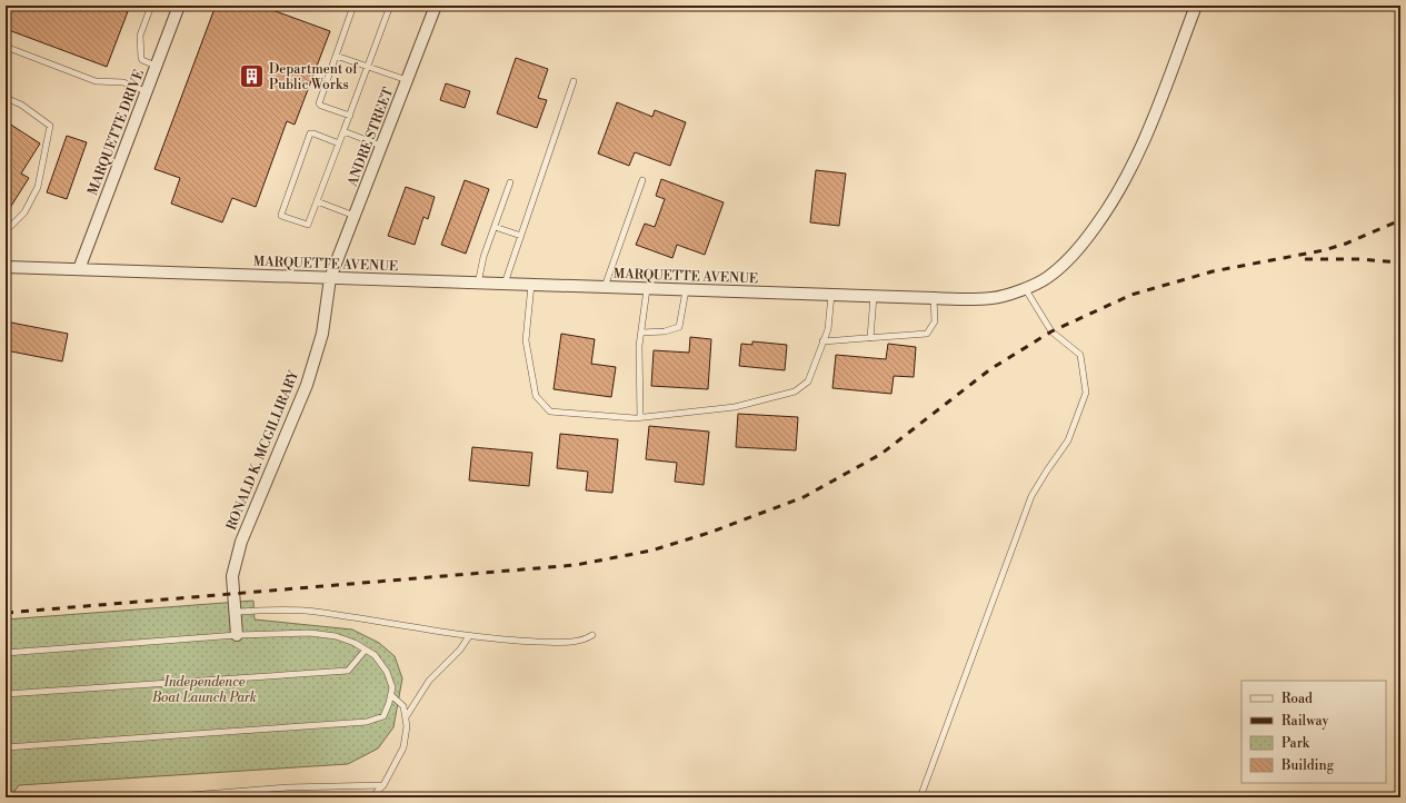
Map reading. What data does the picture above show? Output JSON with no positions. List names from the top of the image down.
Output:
{
  "streets": {
    "street": [
      "MARQUETTE DRIVE",
      "ANDRE STREET",
      "MARQUETTE AVENUE",
      "RONALD K. MCGILLIRARY"
    ]
  },
  "crossings": [
    ["MARQUETTE DRIVE", "MARQUETTE AVENUE"],
    ["ANDRE STREET", "MARQUETTE AVENUE"],
    ["ANDRE STREET", "RONALD K. MCGILLIRARY"],
    ["MARQUETTE AVENUE", "RONALD K. MCGILLIRARY"]
  ],
  "parks": ["Independence Boat Launch Park"],
  "places": {
    "building": ["Department of Public Works"]
  },
  "legend": [
    "Road",
    "Railway",
    "Park",
    "Building"
  ]
}
